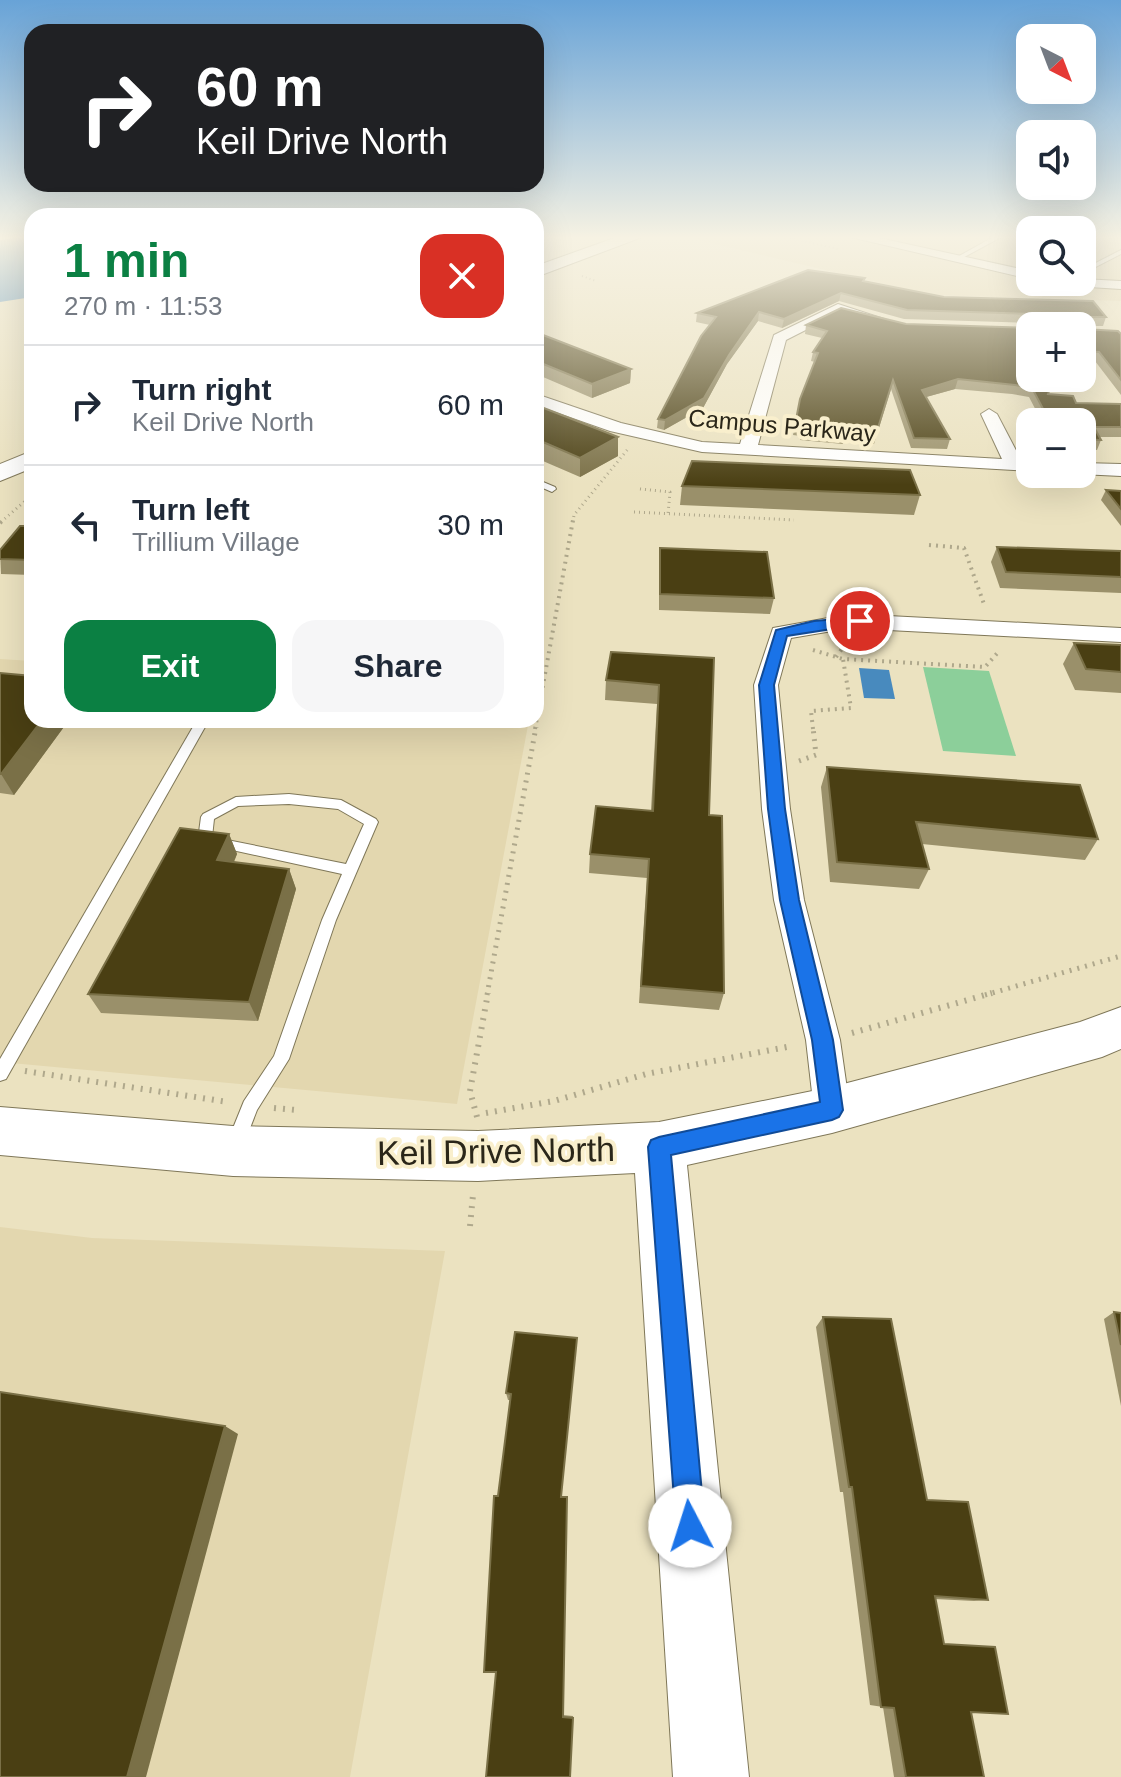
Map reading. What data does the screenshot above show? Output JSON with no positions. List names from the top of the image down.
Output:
{
  "streets": {
    "street": ["Campus Parkway", "Keil Drive North"]
  },
  "north": "bottom right",
  "page": {
    "map_buttons": ["+", "−"],
    "turn": ["60 m", "Keil Drive North"],
    "heading": ["1 min", "270 m · 11:53"],
    "list": [
      {
        "name": "Turn right",
        "note": "Keil Drive North",
        "value": "60 m"
      },
      {
        "name": "Turn left",
        "note": "Trillium Village",
        "value": "30 m"
      }
    ],
    "buttons": ["Exit", "Share"]
  }
}
